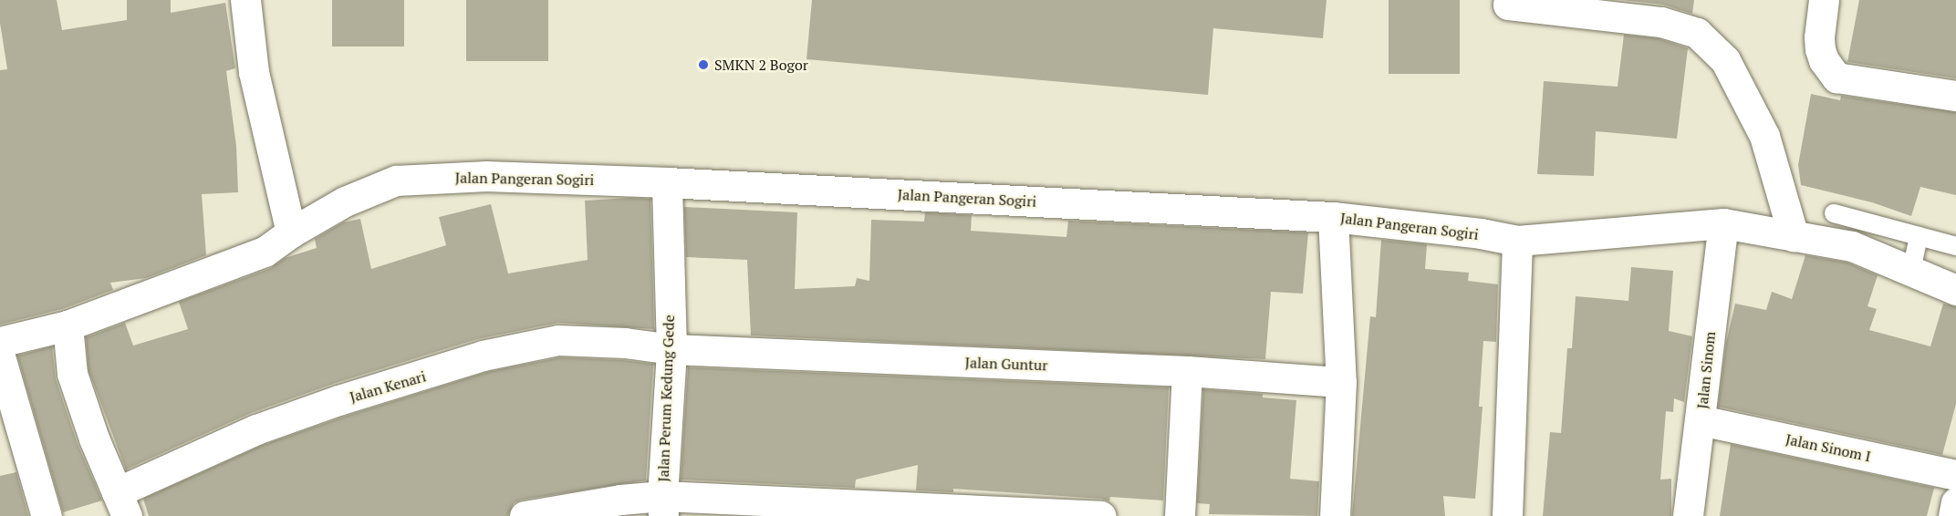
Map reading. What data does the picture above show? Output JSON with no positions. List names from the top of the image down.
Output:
{
  "streets": {
    "street": [
      "Jalan Pangeran Sogiri",
      "Jalan Guntur",
      "Jalan Sinom",
      "Jalan Kenari",
      "Jalan Perum Kedung Gede",
      "Jalan Sinom I"
    ]
  },
  "crossings": [
    ["Jalan Pangeran Sogiri", "Jalan Sinom"],
    ["Jalan Pangeran Sogiri", "Jalan Perum Kedung Gede"],
    ["Jalan Guntur", "Jalan Kenari"],
    ["Jalan Guntur", "Jalan Perum Kedung Gede"],
    ["Jalan Sinom", "Jalan Sinom I"],
    ["Jalan Kenari", "Jalan Perum Kedung Gede"]
  ],
  "places": ["SMKN 2 Bogor"]
}
